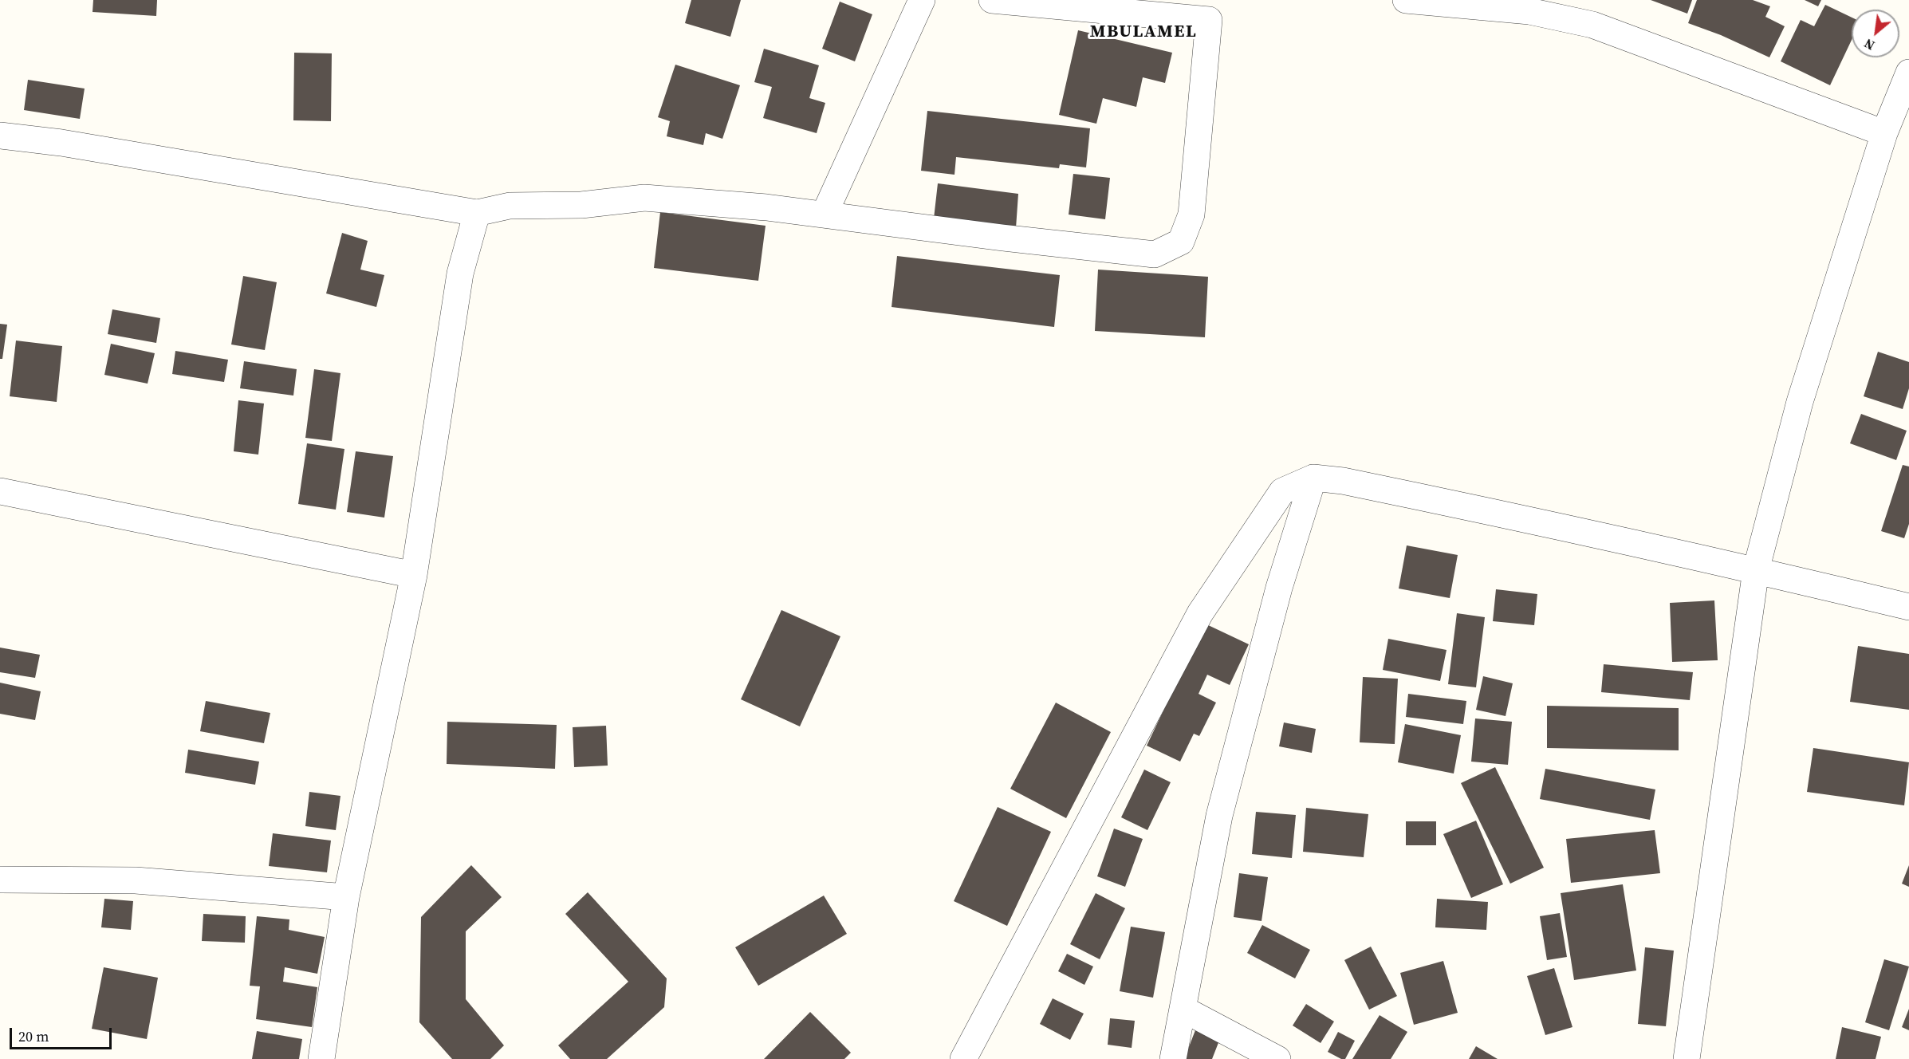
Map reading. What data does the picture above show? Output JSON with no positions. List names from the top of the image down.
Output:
{
  "districts": ["MBULAMEL"],
  "scale_bar": "20 m",
  "north": "bottom left"
}
